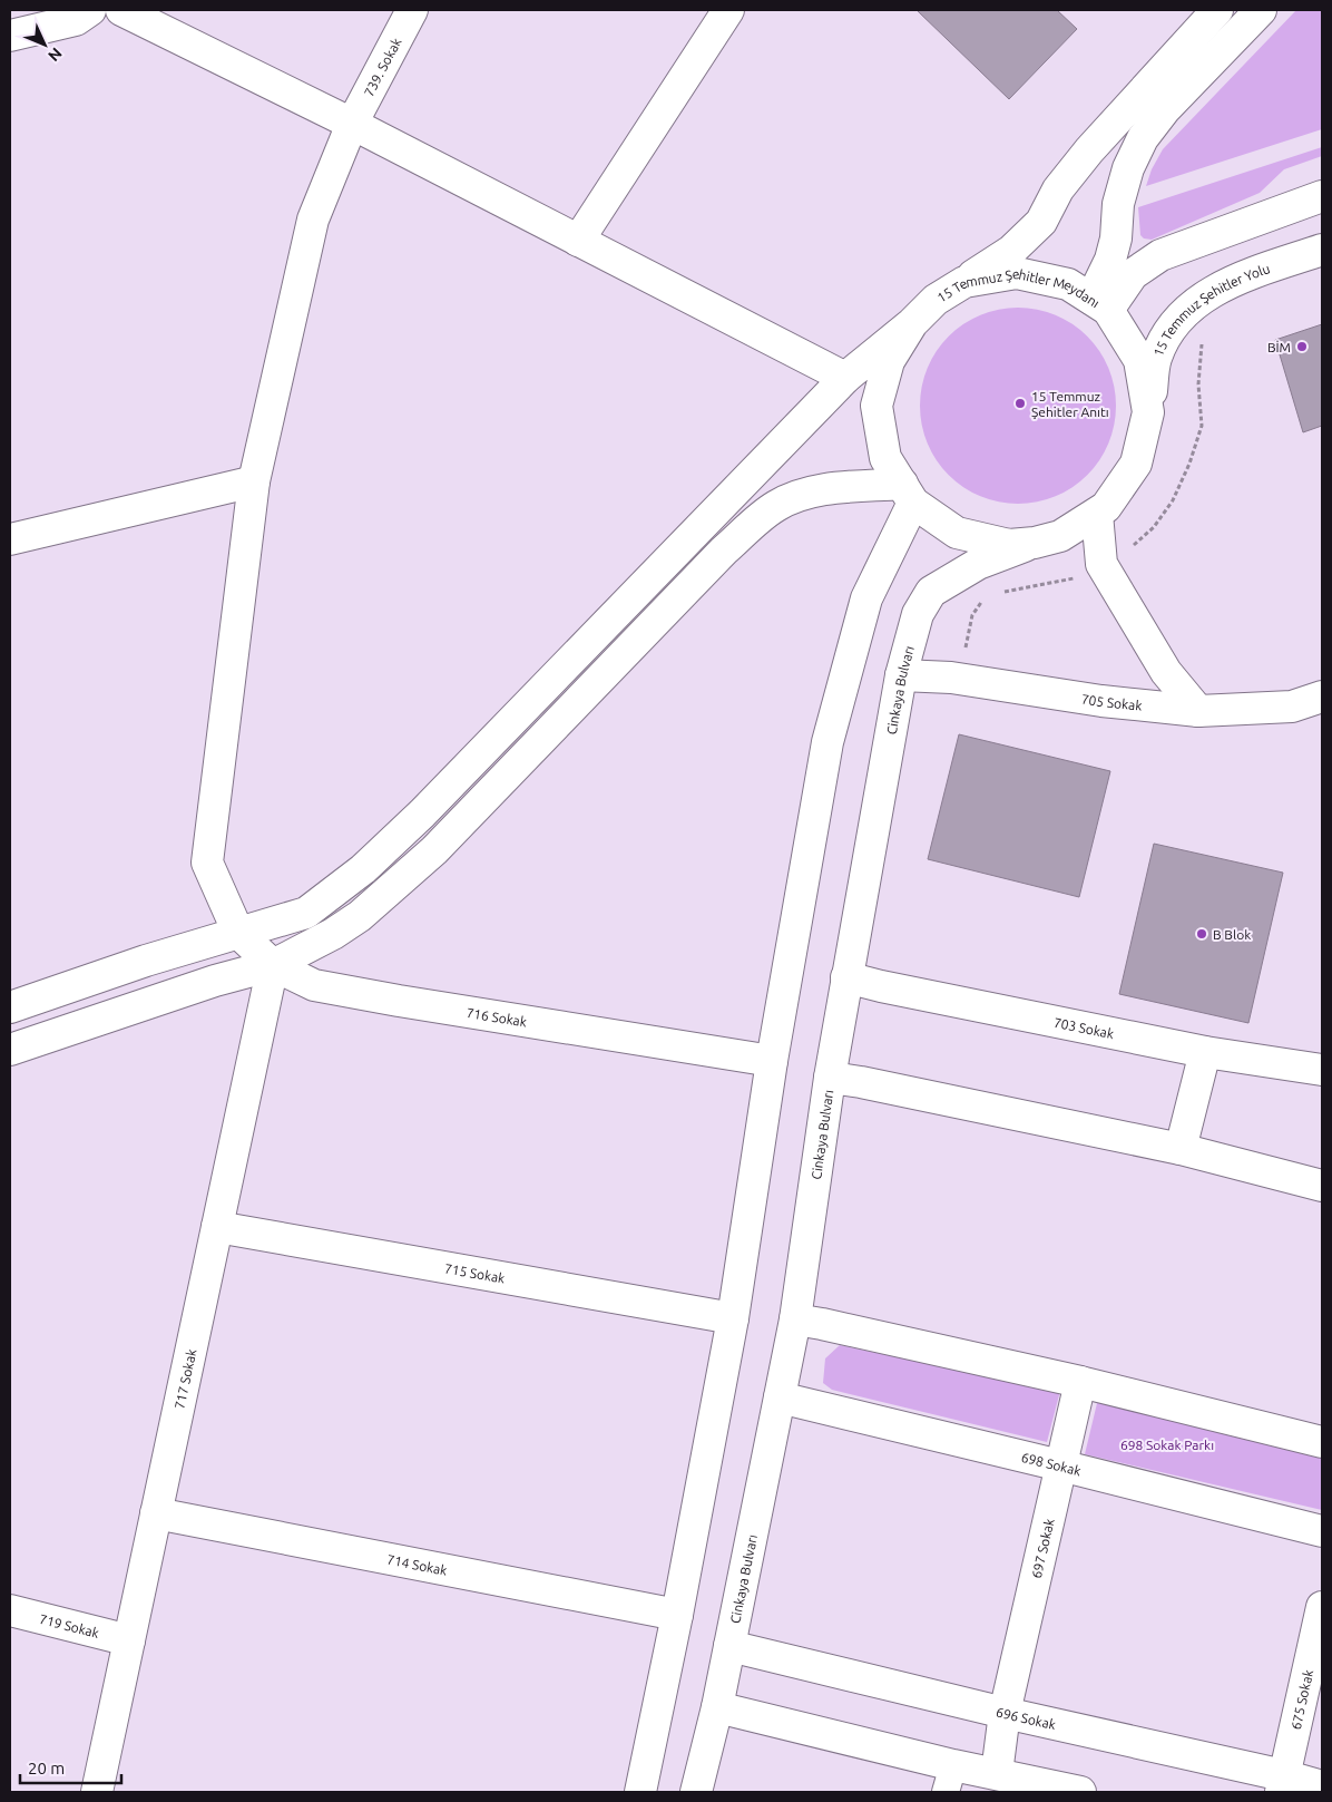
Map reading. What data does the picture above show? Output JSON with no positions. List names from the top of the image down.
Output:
{
  "streets": {
    "street": [
      "739. Sokak",
      "15 Temmuz Şehitler Meydanı",
      "15 Temmuz Şehitler Yolu",
      "Cinkaya Bulvarı",
      "705 Sokak",
      "716 Sokak",
      "703 Sokak",
      "715 Sokak",
      "717 Sokak",
      "698 Sokak",
      "697 Sokak",
      "714 Sokak",
      "719 Sokak",
      "675 Sokak",
      "696 Sokak"
    ]
  },
  "crossings": [
    ["739. Sokak", "716 Sokak"],
    ["15 Temmuz Şehitler Meydanı", "15 Temmuz Şehitler Yolu"],
    ["15 Temmuz Şehitler Meydanı", "Cinkaya Bulvarı"],
    ["Cinkaya Bulvarı", "705 Sokak"],
    ["Cinkaya Bulvarı", "703 Sokak"],
    ["Cinkaya Bulvarı", "698 Sokak"],
    ["Cinkaya Bulvarı", "696 Sokak"],
    ["716 Sokak", "717 Sokak"],
    ["715 Sokak", "717 Sokak"],
    ["717 Sokak", "714 Sokak"],
    ["717 Sokak", "719 Sokak"],
    ["698 Sokak", "697 Sokak"],
    ["697 Sokak", "696 Sokak"],
    ["675 Sokak", "696 Sokak"]
  ],
  "parks": ["698 Sokak Parkı"],
  "places": ["BİM", "15 Temmuz Şehitler Anıtı", "B Blok"],
  "scale_bar": "20 m",
  "north": "bottom right"
}
